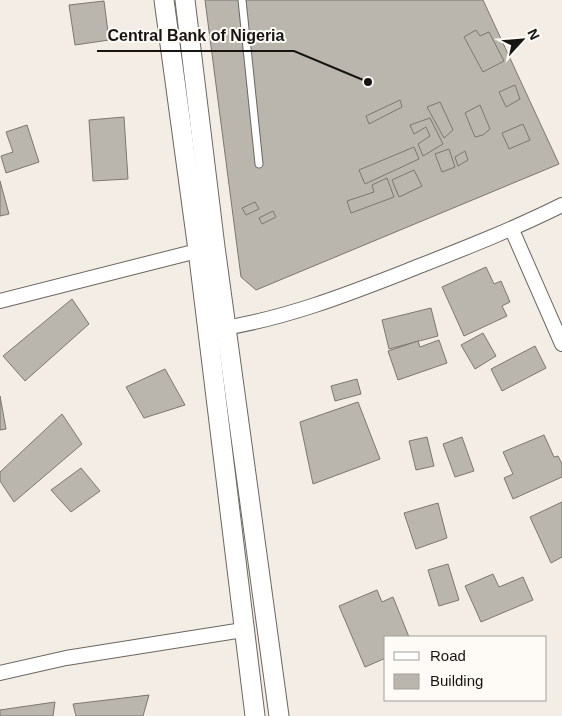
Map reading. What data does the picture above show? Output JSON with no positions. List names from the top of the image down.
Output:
{
  "places": ["Central Bank of Nigeria"],
  "legend": ["Road", "Building"],
  "north": "top right"
}
